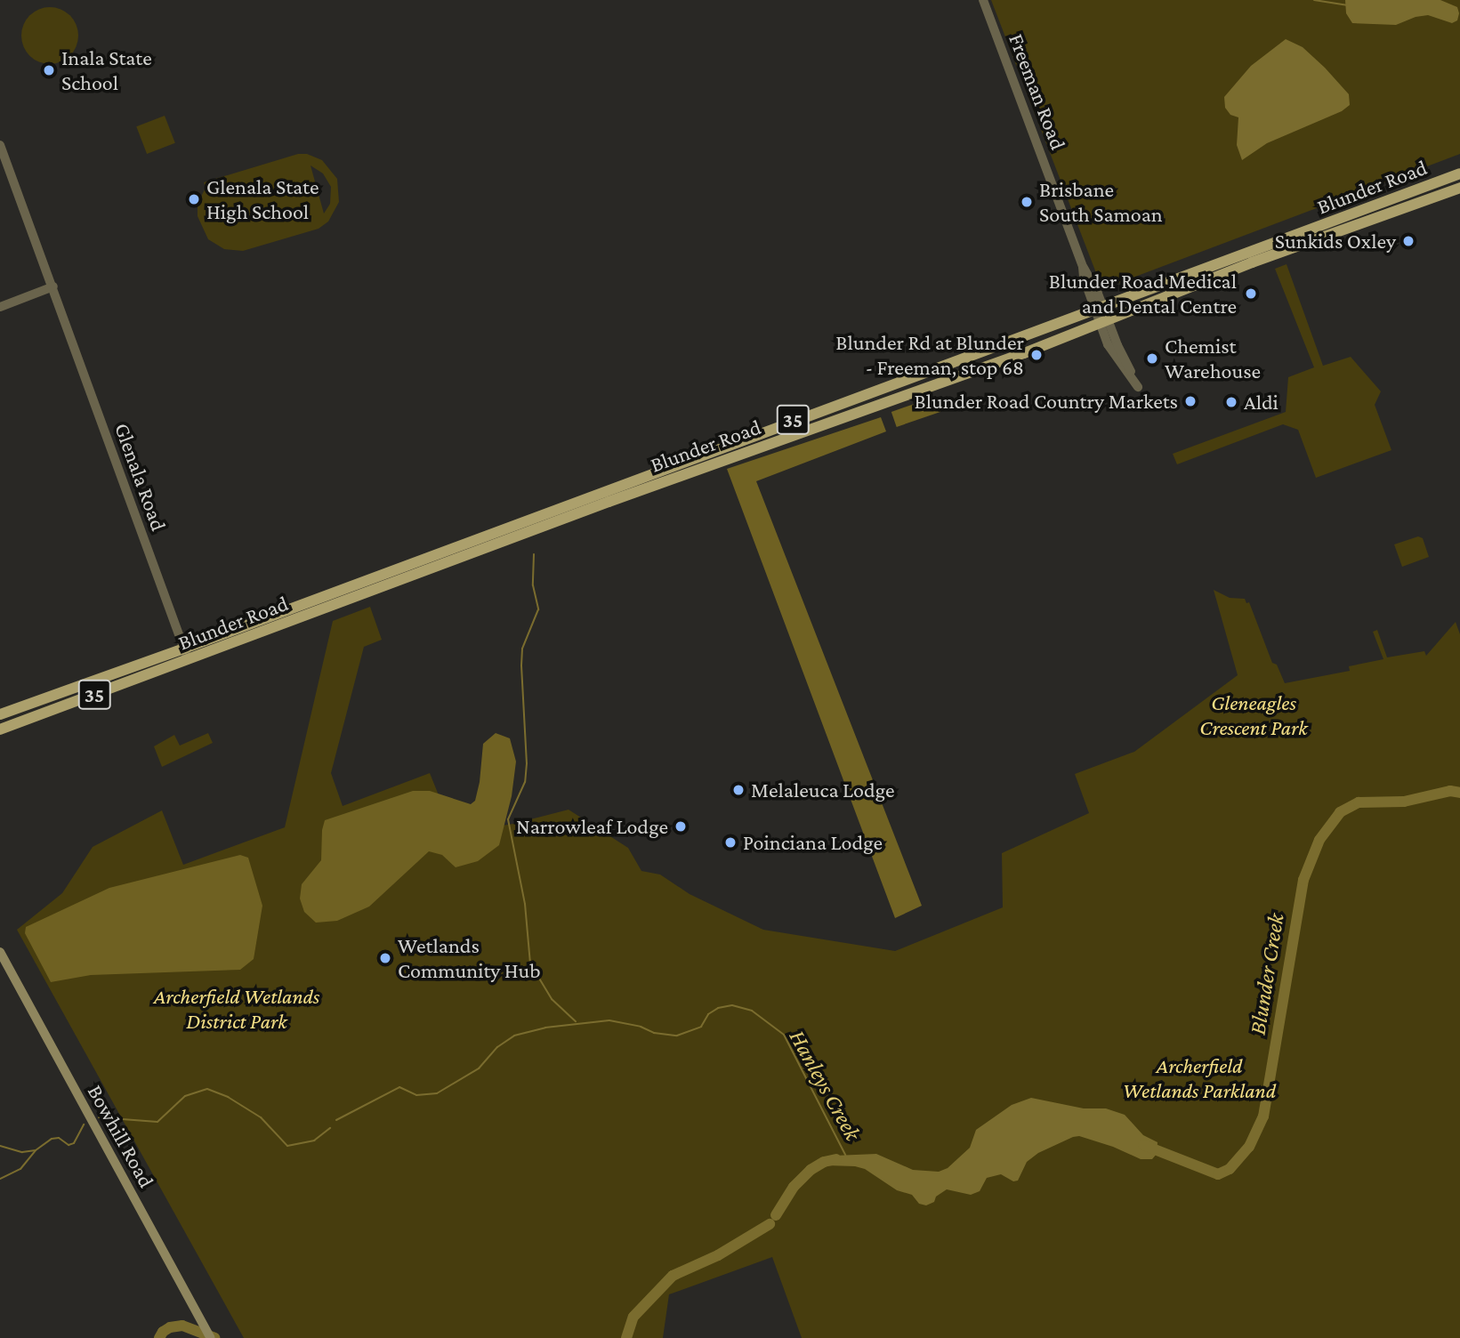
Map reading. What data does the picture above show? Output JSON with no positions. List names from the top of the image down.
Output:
{
  "streets": {
    "main road": ["Blunder Road", "35", "Bowhill Road"],
    "street": ["Freeman Road", "Glenala Road"]
  },
  "crossings": [
    ["Freeman Road", "Blunder Road"],
    ["Blunder Road", "Glenala Road"]
  ],
  "water": ["Blunder Creek", "Hanleys Creek"],
  "parks": ["Gleneagles Crescent Park", "Archerfield Wetlands District Park", "Archerfield Wetlands Parkland"],
  "places": [
    "Inala State School",
    "Glenala State High School",
    "Brisbane South Samoan",
    "Sunkids Oxley",
    "Blunder Road Medical and Dental Centre",
    "Blunder Rd at Blunder - Freeman, stop 68",
    "Chemist Warehouse",
    "Blunder Road Country Markets",
    "Aldi",
    "Melaleuca Lodge",
    "Narrowleaf Lodge",
    "Poinciana Lodge",
    "Wetlands Community Hub"
  ]
}
